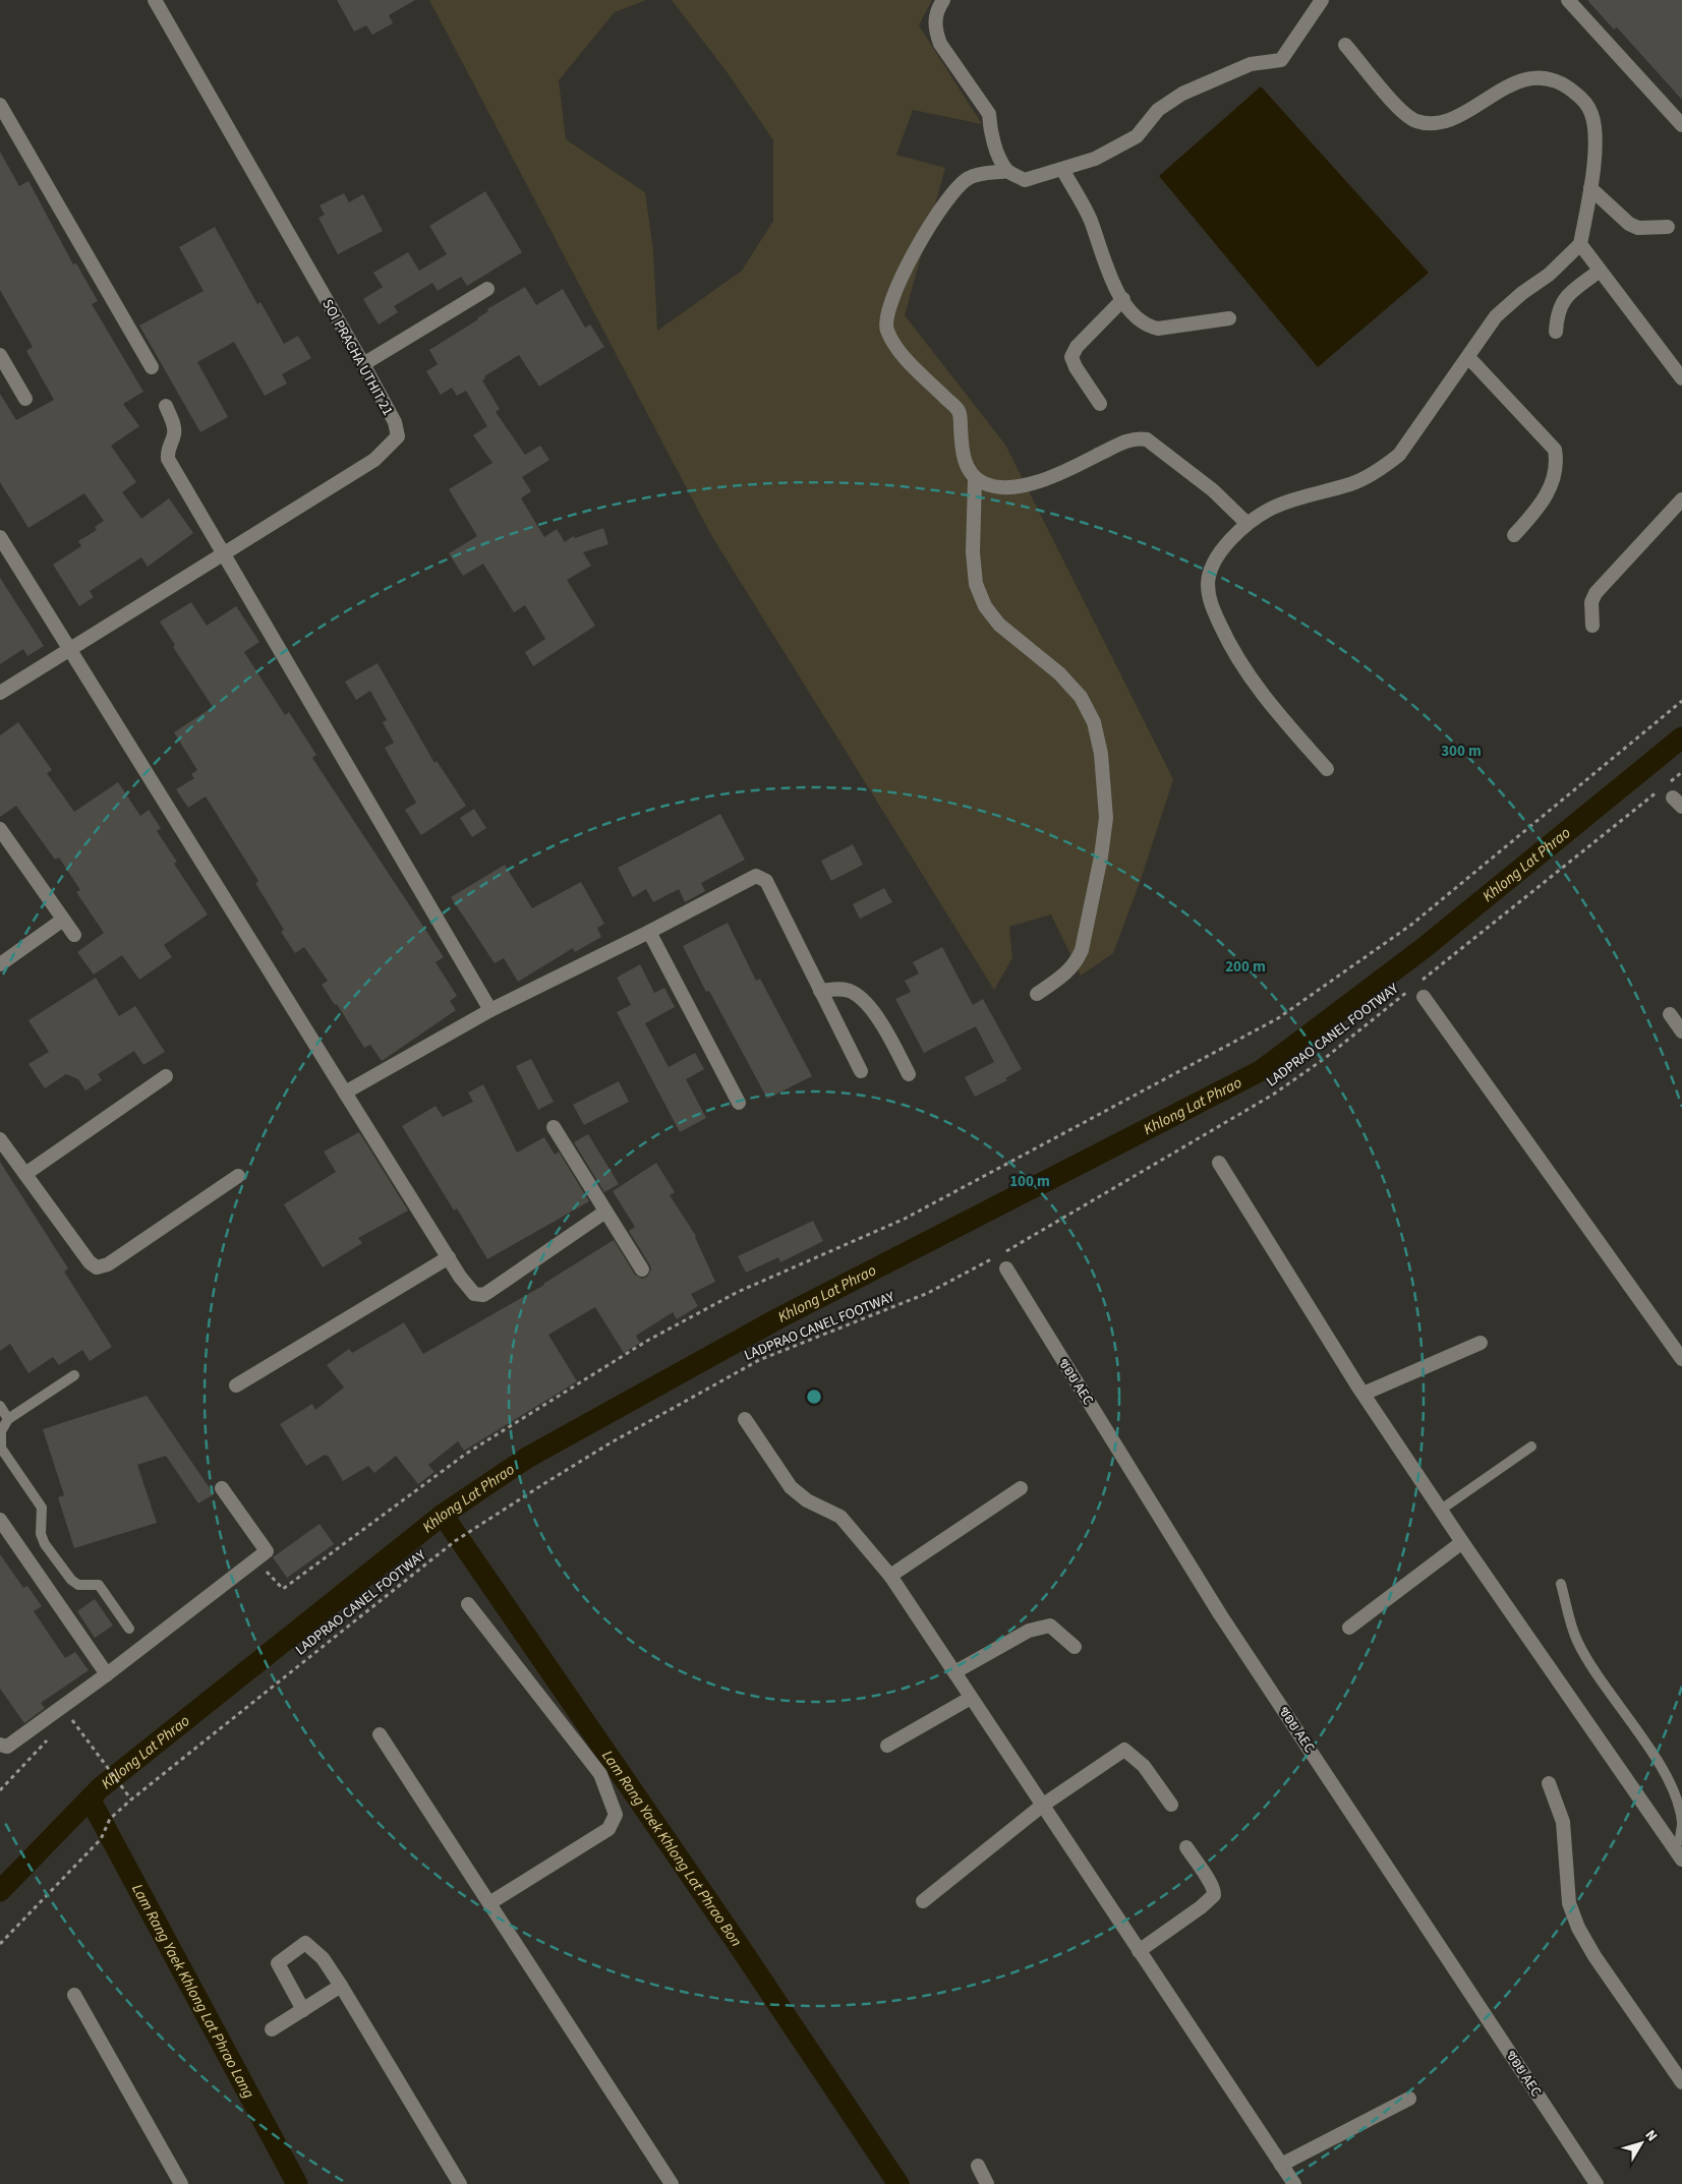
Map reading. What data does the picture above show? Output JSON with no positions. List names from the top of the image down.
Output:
{
  "streets": {
    "street": ["SOI PRACHA UTHIT 21", "ซอย AEC"],
    "path": ["LADPRAO CANEL FOOTWAY"]
  },
  "water": ["Khlong Lat Phrao", "Lam Rang Yaek Khlong Lat Phrao Bon", "Lam Rang Yaek Khlong Lat Phrao Lang"],
  "north": "top right",
  "rings": ["300 m", "200 m", "100 m"]
}
